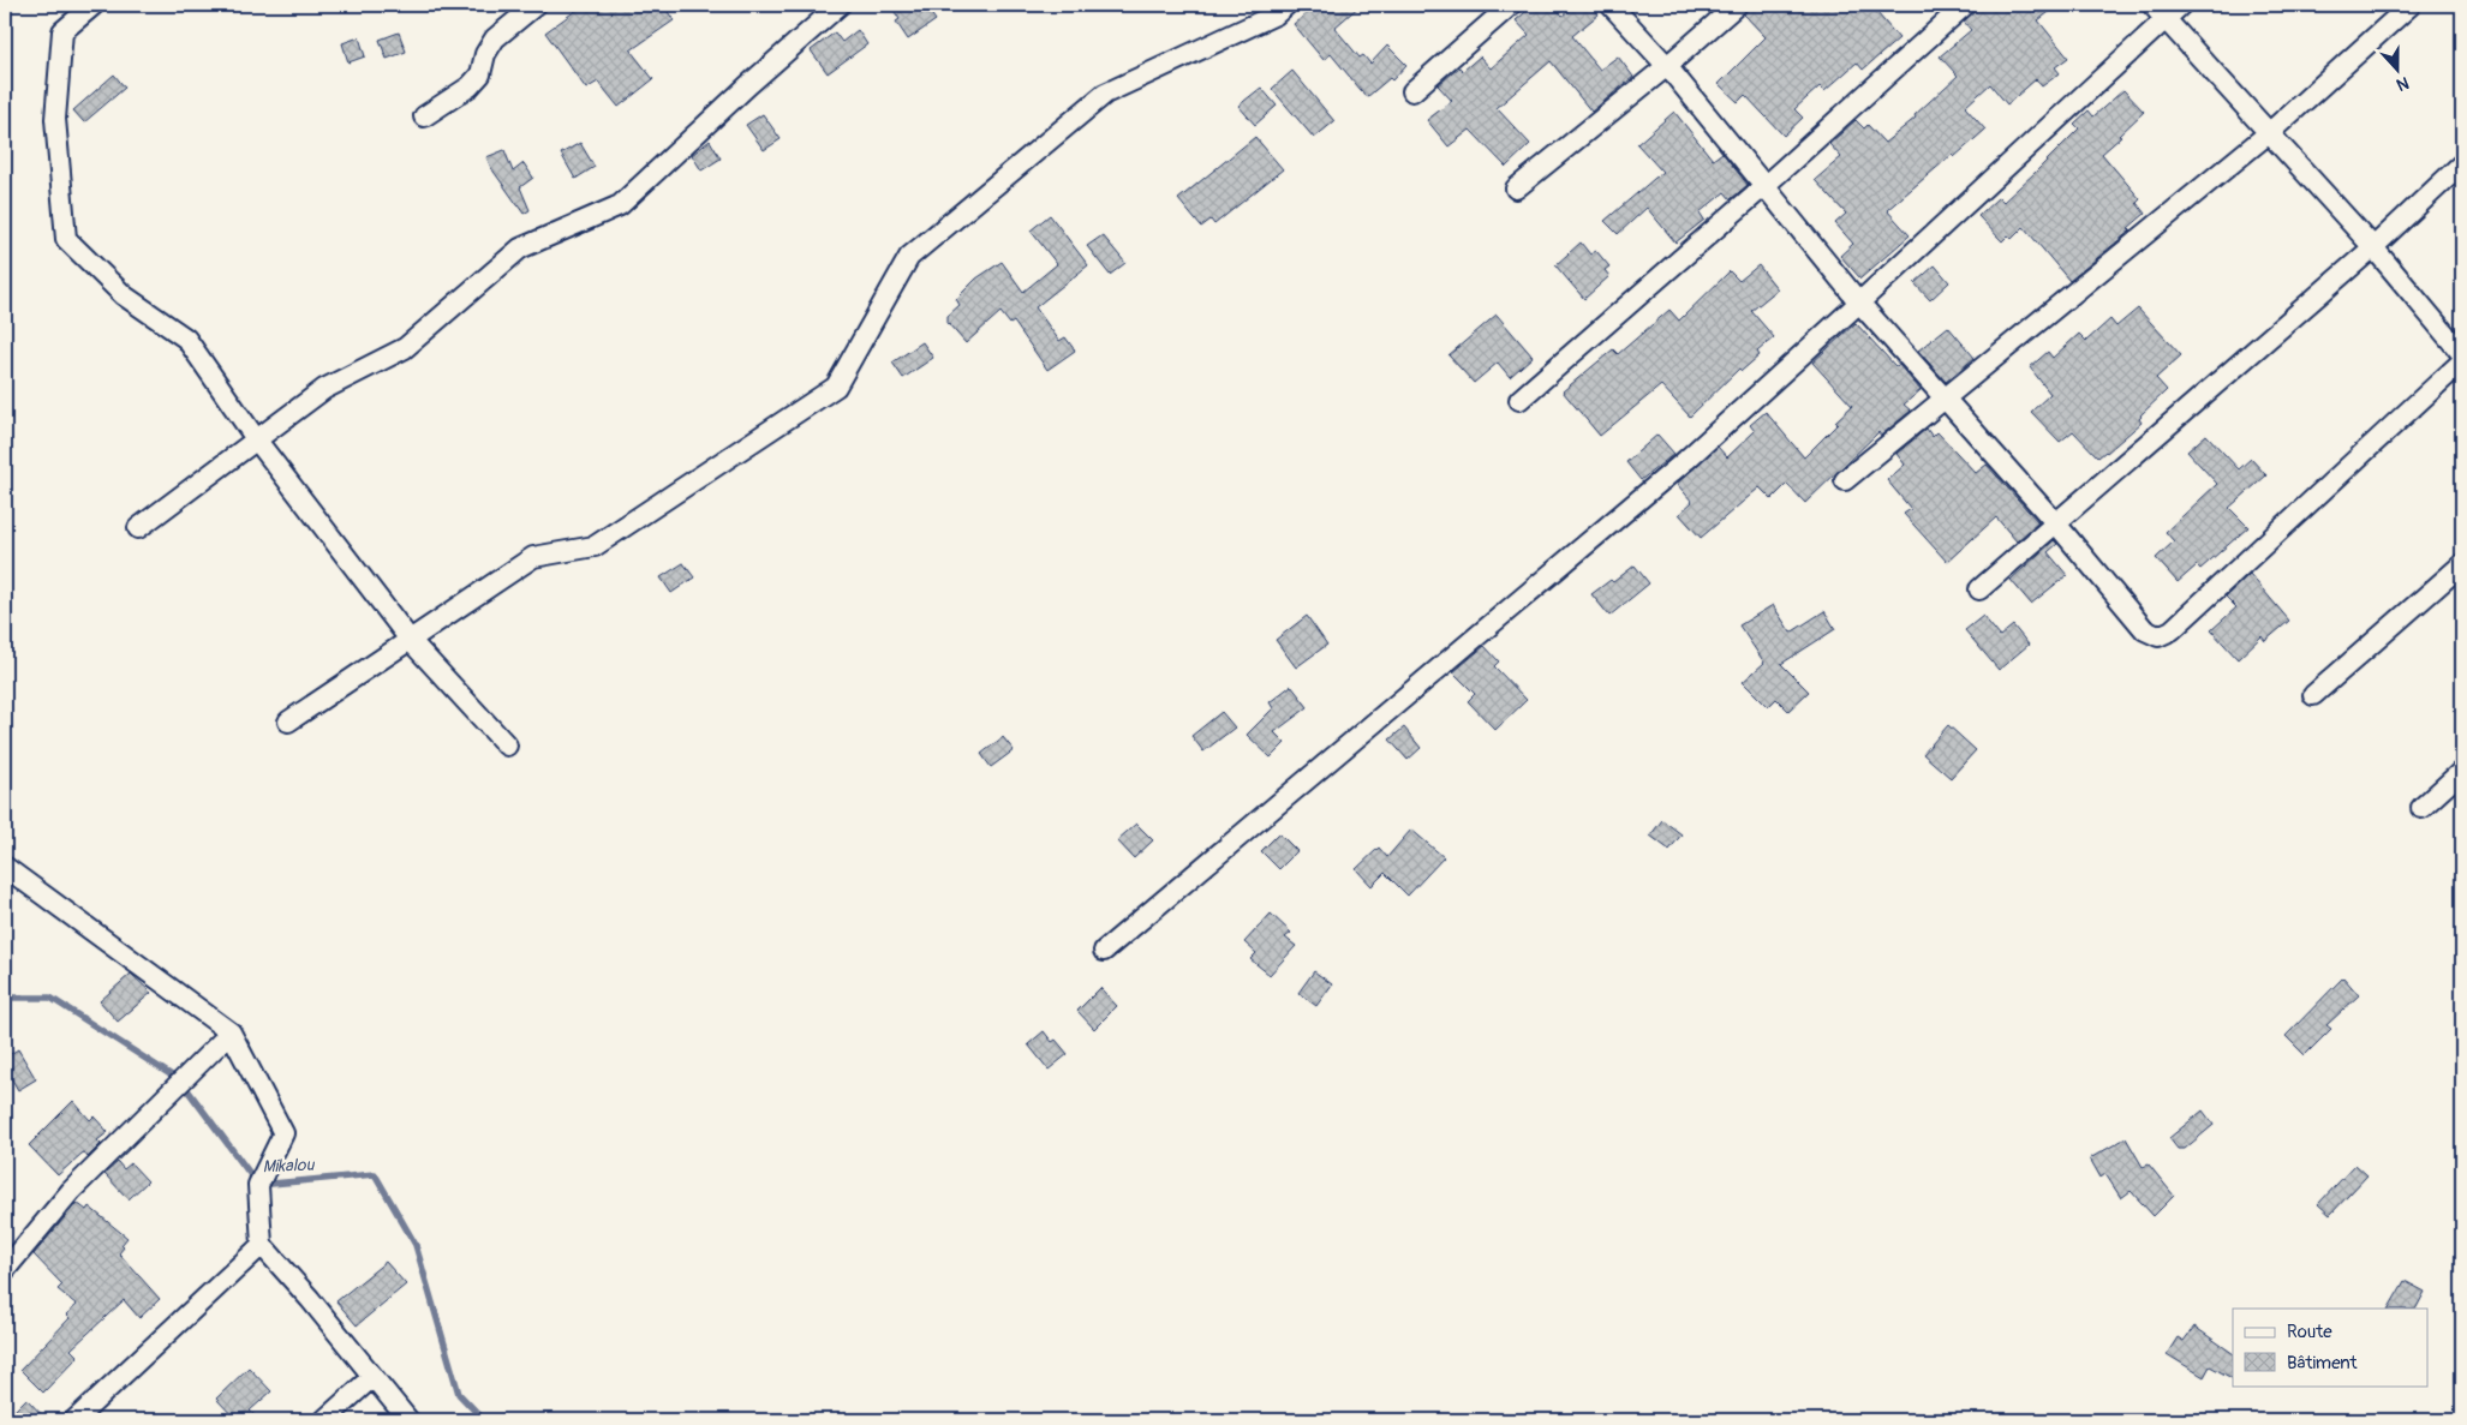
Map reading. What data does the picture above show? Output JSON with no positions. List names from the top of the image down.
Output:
{
  "water": ["Mikalou"],
  "legend": ["Route", "Bâtiment"],
  "north": "bottom"
}
